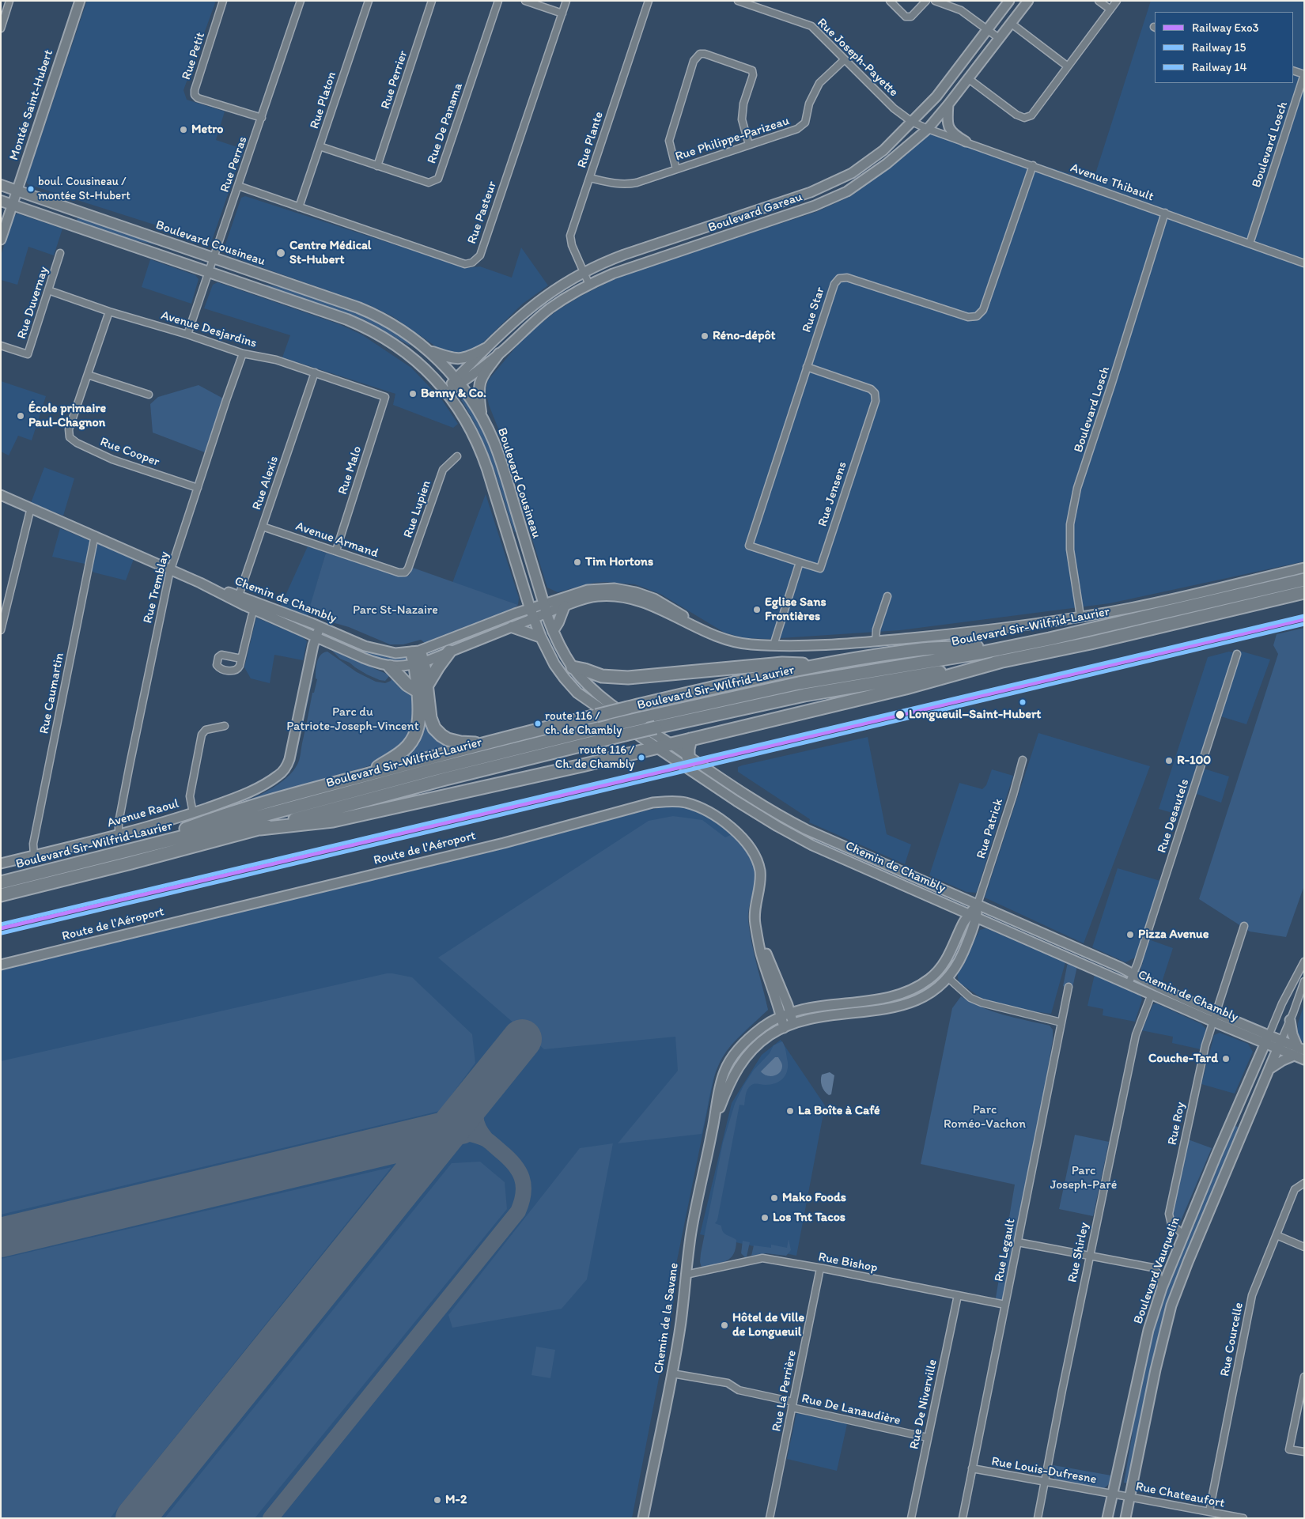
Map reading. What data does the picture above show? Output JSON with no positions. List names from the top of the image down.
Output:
{
  "streets": {
    "highway": ["Boulevard Sir-Wilfrid-Laurier"],
    "main road": ["Boulevard Cousineau", "Chemin de Chambly"],
    "street": [
      "Rue Petit",
      "Rue Joseph-Payette",
      "Rue Perrier",
      "Rue Platon",
      "Montée Saint-Hubert",
      "Rue De Panama",
      "Rue Philippe-Parizeau",
      "Rue Plante",
      "Boulevard Losch",
      "Rue Perras",
      "Avenue Thibault",
      "Rue Pasteur",
      "Boulevard Gareau",
      "Rue Duvernay",
      "Rue Star",
      "Avenue Desjardins",
      "Rue Cooper",
      "Rue Malo",
      "Rue Alexis",
      "Rue Jensens",
      "Rue Lupien",
      "Avenue Armand",
      "Rue Tremblay",
      "Rue Caumartin",
      "Avenue Raoul",
      "Rue Desautels",
      "Rue Patrick",
      "Route de l'Aéroport",
      "Rue Roy",
      "Rue Legault",
      "Rue Shirley",
      "Rue Bishop",
      "Boulevard Vauquelin",
      "Chemin de la Savane",
      "Rue Courcelle",
      "Rue La Perrière",
      "Rue De Niverville",
      "Rue De Lanaudière",
      "Rue Louis-Dufresne",
      "Rue Chateaufort"
    ]
  },
  "crossings": [
    ["Rue Petit", "Rue Perras"],
    ["Rue Joseph-Payette", "Rue Philippe-Parizeau"],
    ["Rue Joseph-Payette", "Avenue Thibault"],
    ["Rue Joseph-Payette", "Boulevard Gareau"],
    ["Rue Perrier", "Rue De Panama"],
    ["Rue Platon", "Rue De Panama"],
    ["Rue Platon", "Rue Pasteur"],
    ["Montée Saint-Hubert", "Boulevard Cousineau"],
    ["Rue Philippe-Parizeau", "Rue Plante"],
    ["Rue Plante", "Boulevard Gareau"],
    ["Boulevard Losch", "Avenue Thibault"],
    ["Boulevard Losch", "Boulevard Sir-Wilfrid-Laurier"],
    ["Rue Perras", "Rue Pasteur"],
    ["Rue Perras", "Boulevard Cousineau"],
    ["Rue Perras", "Avenue Desjardins"],
    ["Avenue Thibault", "Boulevard Gareau"],
    ["Avenue Thibault", "Rue Star"],
    ["Boulevard Gareau", "Boulevard Cousineau"],
    ["Boulevard Cousineau", "Chemin de Chambly"],
    ["Boulevard Cousineau", "Boulevard Sir-Wilfrid-Laurier"],
    ["Rue Duvernay", "Avenue Desjardins"],
    ["Rue Star", "Rue Jensens"],
    ["Avenue Desjardins", "Rue Cooper"],
    ["Avenue Desjardins", "Rue Malo"],
    ["Avenue Desjardins", "Rue Alexis"],
    ["Avenue Desjardins", "Rue Tremblay"],
    ["Rue Cooper", "Rue Tremblay"],
    ["Rue Malo", "Avenue Armand"],
    ["Rue Alexis", "Avenue Armand"],
    ["Rue Alexis", "Chemin de Chambly"],
    ["Rue Lupien", "Avenue Armand"],
    ["Rue Tremblay", "Chemin de Chambly"],
    ["Rue Tremblay", "Avenue Raoul"],
    ["Chemin de Chambly", "Boulevard Sir-Wilfrid-Laurier"],
    ["Chemin de Chambly", "Rue Caumartin"],
    ["Chemin de Chambly", "Avenue Raoul"],
    ["Chemin de Chambly", "Rue Desautels"],
    ["Chemin de Chambly", "Rue Patrick"],
    ["Chemin de Chambly", "Rue Roy"],
    ["Chemin de Chambly", "Rue Shirley"],
    ["Chemin de Chambly", "Boulevard Vauquelin"],
    ["Chemin de Chambly", "Chemin de la Savane"],
    ["Rue Caumartin", "Avenue Raoul"],
    ["Rue Patrick", "Chemin de la Savane"],
    ["Route de l'Aéroport", "Chemin de la Savane"],
    ["Rue Roy", "Boulevard Vauquelin"],
    ["Rue Legault", "Rue Bishop"],
    ["Rue Legault", "Rue Louis-Dufresne"],
    ["Rue Shirley", "Rue Louis-Dufresne"],
    ["Rue Bishop", "Chemin de la Savane"],
    ["Rue Bishop", "Rue La Perrière"],
    ["Rue Bishop", "Rue De Niverville"],
    ["Boulevard Vauquelin", "Rue Louis-Dufresne"],
    ["Boulevard Vauquelin", "Rue Chateaufort"],
    ["Chemin de la Savane", "Rue De Lanaudière"],
    ["Rue Courcelle", "Rue Chateaufort"],
    ["Rue La Perrière", "Rue De Lanaudière"],
    ["Rue De Niverville", "Rue De Lanaudière"],
    ["Rue Louis-Dufresne", "Rue Chateaufort"]
  ],
  "parks": [
    "Parc St-Nazaire",
    "Parc du Patriote-Joseph-Vincent",
    "Parc Roméo-Vachon",
    "Parc Joseph-Paré"
  ],
  "places": [
    "Metro",
    "boul. Cousineau / montée St-Hubert",
    "Centre Médical St-Hubert",
    "Réno-dépôt",
    "Benny & Co.",
    "École primaire Paul-Chagnon",
    "Tim Hortons",
    "Eglise Sans Frontières",
    "Longueuil–Saint-Hubert",
    "route 116 / ch. de Chambly",
    "route 116 / Ch. de Chambly",
    "R-100",
    "Pizza Avenue",
    "Couche-Tard",
    "La Boîte à Café",
    "Mako Foods",
    "Los Tnt Tacos",
    "Hôtel de Ville de Longueuil",
    "M-2"
  ],
  "lines": ["rail line 14", "rail line Exo3", "rail line 15"],
  "legend": ["Railway Exo3", "Railway 15", "Railway 14"]
}
